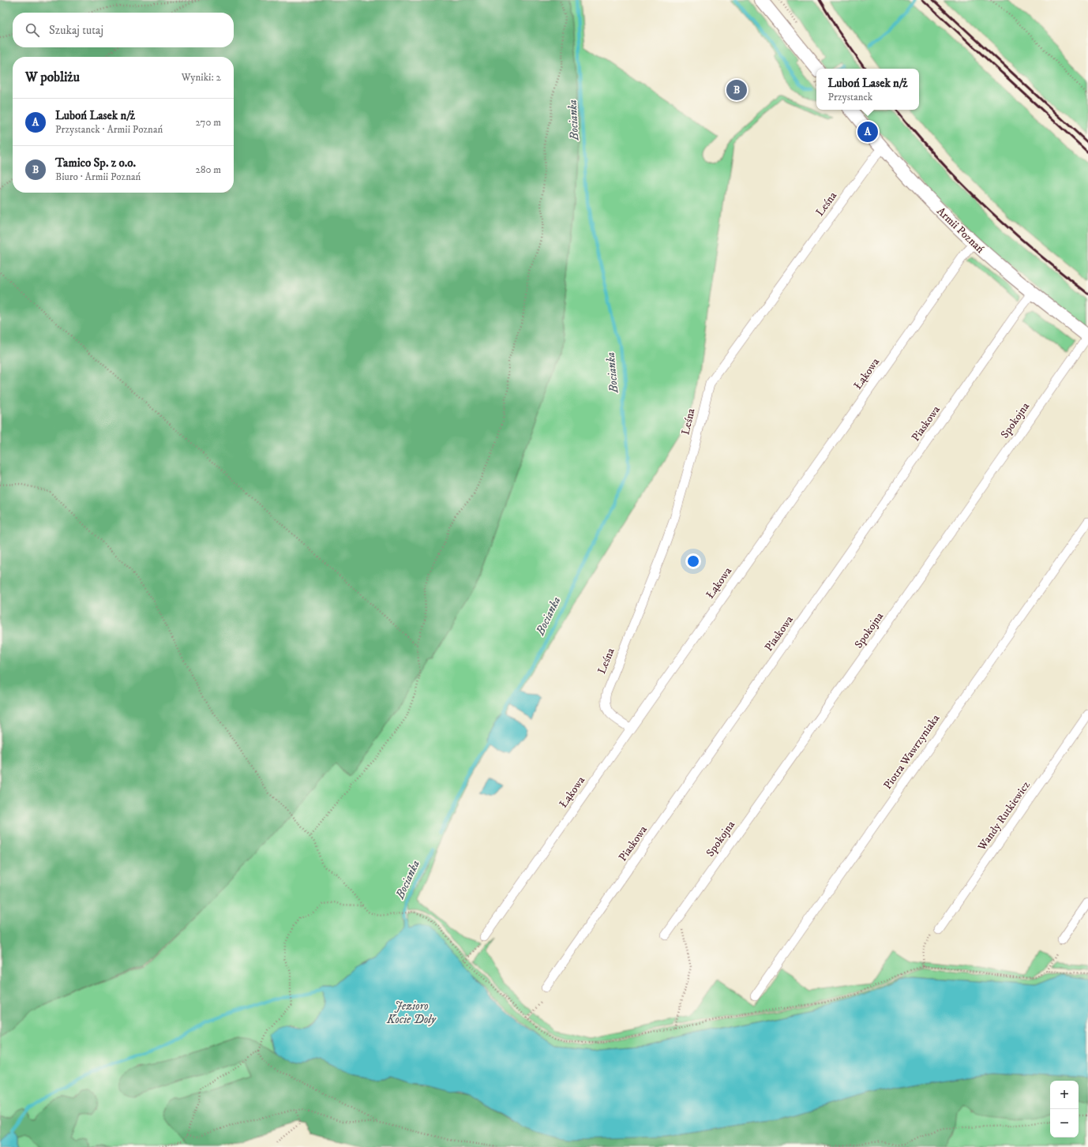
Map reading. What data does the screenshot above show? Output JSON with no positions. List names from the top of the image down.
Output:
{
  "streets": {
    "main road": ["Armii Poznań"],
    "street": [
      "Leśna",
      "Łąkowa",
      "Spokojna",
      "Piaskowa",
      "Piotra Wawrzyniaka",
      "Wandy Rutkiewicz"
    ]
  },
  "crossings": [
    ["Leśna", "Armii Poznań"],
    ["Leśna", "Łąkowa"],
    ["Armii Poznań", "Łąkowa"],
    ["Armii Poznań", "Spokojna"],
    ["Armii Poznań", "Piaskowa"]
  ],
  "water": ["Bocianka", "Jezioro Kocie Doły"],
  "page": {
    "search": "Szukaj tutaj",
    "heading": ["W pobliżu", "Wyniki: 2"],
    "popup": ["Luboń Lasek n/ż", "Przystanek"],
    "pins": ["B", "A"],
    "list": [
      {
        "mark": "A",
        "name": "Luboń Lasek n/ż",
        "note": "Przystanek · Armii Poznań",
        "value": "270 m"
      },
      {
        "mark": "B",
        "name": "Tamico Sp. z o.o.",
        "note": "Biuro · Armii Poznań",
        "value": "280 m"
      }
    ],
    "map_buttons": ["+", "−"]
  }
}
